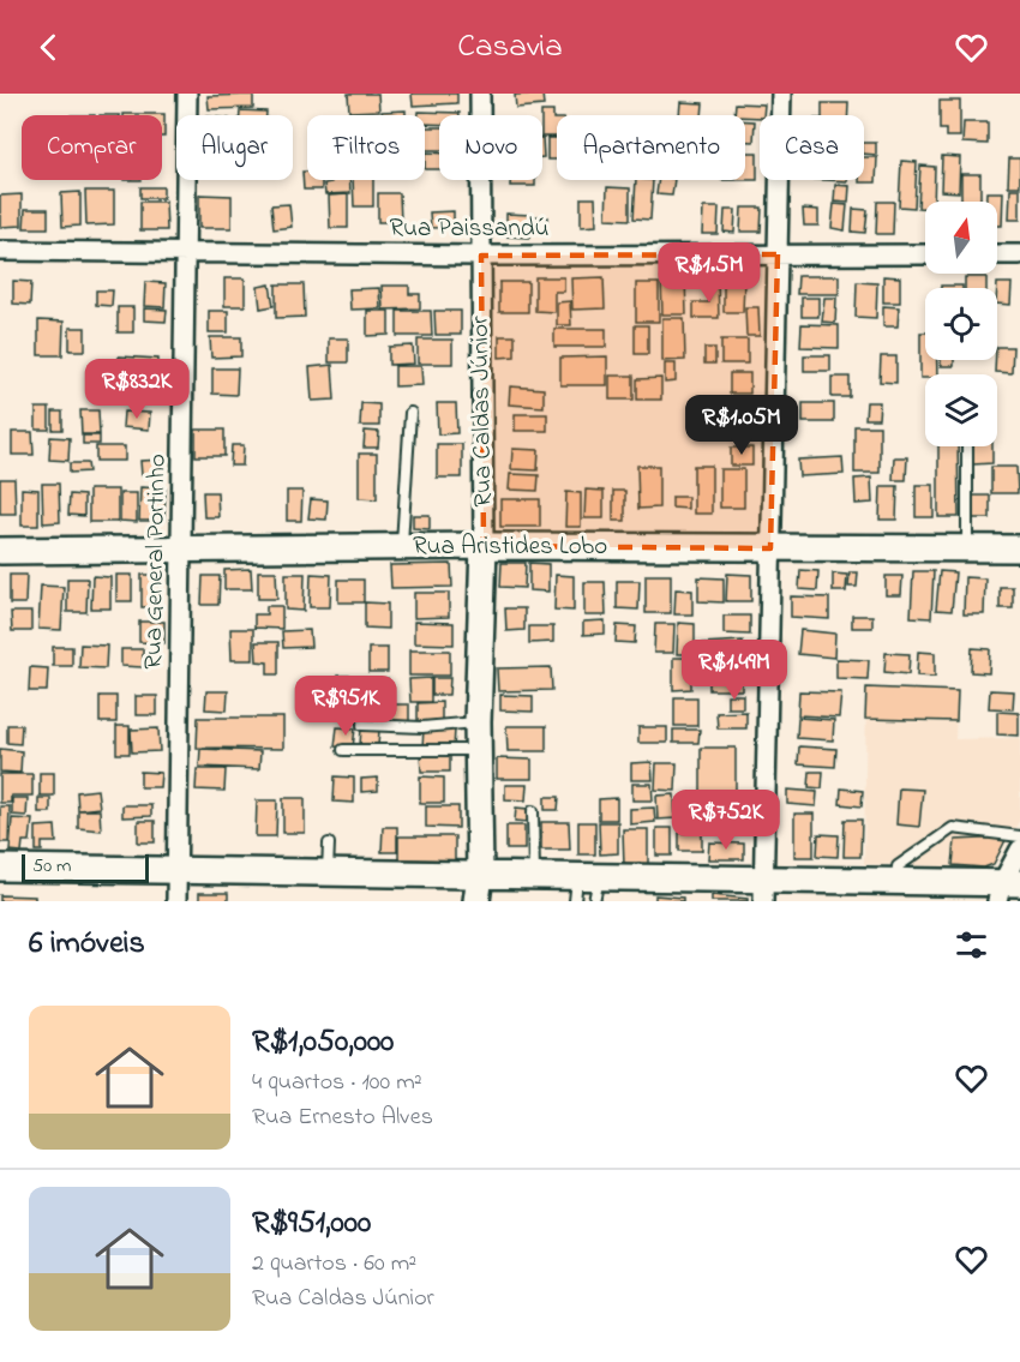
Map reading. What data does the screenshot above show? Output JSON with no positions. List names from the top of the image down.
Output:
{
  "streets": {
    "street": [
      "Rua Paissandú",
      "Rua Caldas Júnior",
      "Rua Aristides Lobo",
      "Rua General Portinho"
    ]
  },
  "crossings": [
    ["Rua Paissandú", "Rua Caldas Júnior"],
    ["Rua Paissandú", "Rua General Portinho"],
    ["Rua Caldas Júnior", "Rua Aristides Lobo"],
    ["Rua Aristides Lobo", "Rua General Portinho"]
  ],
  "scale_bar": "50 m",
  "north": "top",
  "page": {
    "header": "Casavia",
    "chip": [
      "Comprar",
      "Alugar",
      "Filtros",
      "Novo",
      "Apartamento",
      "Casa"
    ],
    "price": [
      "R$1.5M",
      "R$832K",
      "R$1.05M",
      "R$1.49M",
      "R$951K",
      "R$752K"
    ],
    "scale": "50 m",
    "heading": "6 imóveis",
    "list": [
      {
        "name": "R$1,050,000",
        "note": "4 quartos · 100 m² · Rua Ernesto Alves"
      },
      {
        "name": "R$951,000",
        "note": "2 quartos · 60 m² · Rua Caldas Júnior"
      }
    ]
  }
}
